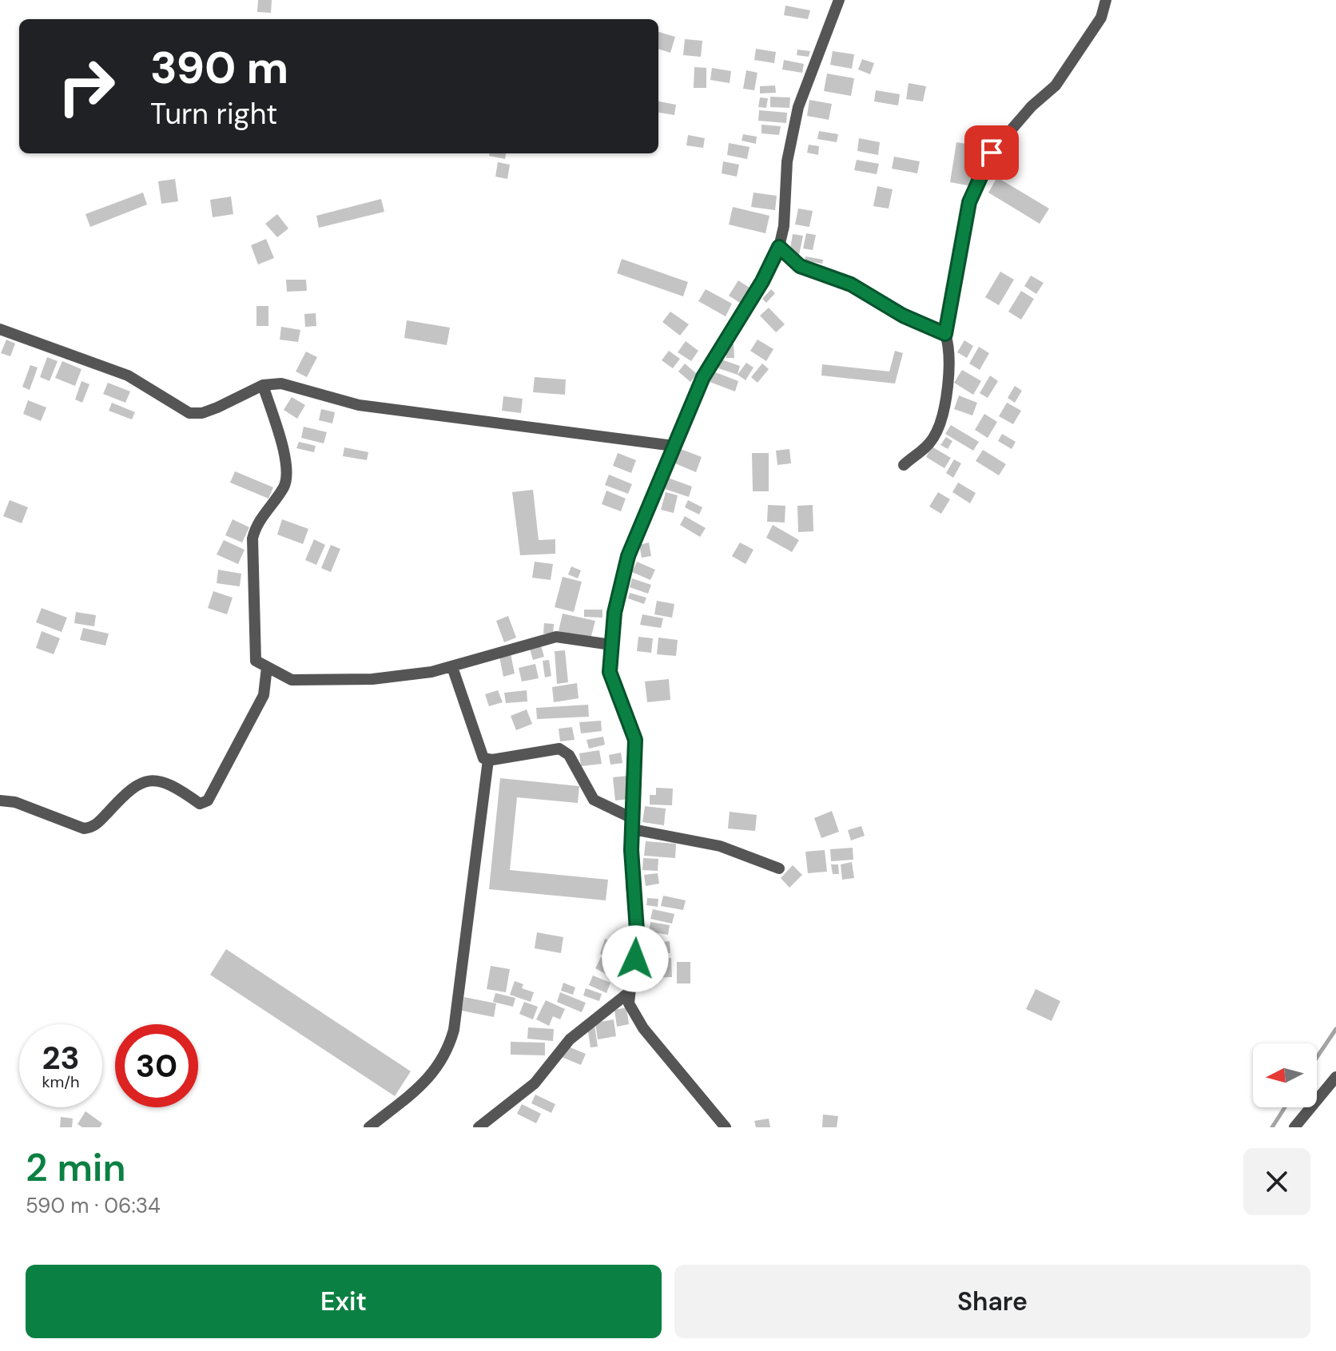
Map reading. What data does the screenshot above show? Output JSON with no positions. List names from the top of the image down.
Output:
{
  "north": "left",
  "page": {
    "turn": ["390 m", "Turn right"],
    "speed": "23 km/h",
    "limit": "30",
    "heading": ["2 min", "590 m · 06:34"],
    "buttons": ["Exit", "Share"]
  }
}
